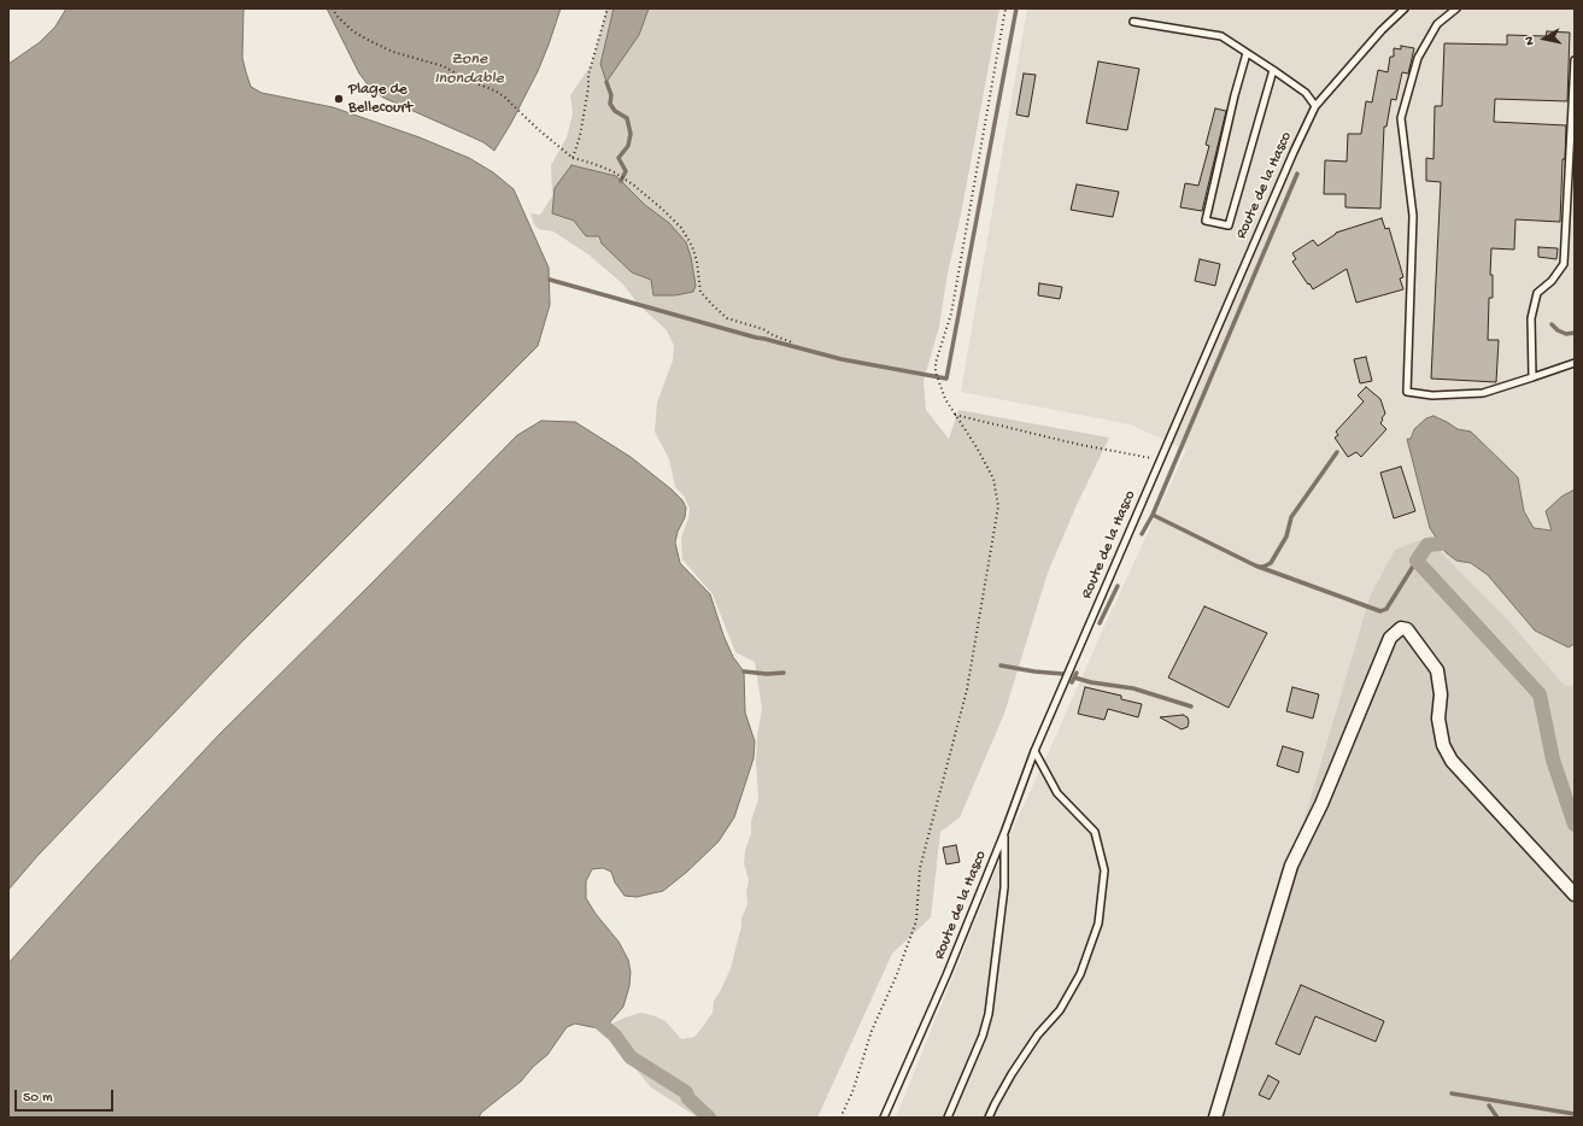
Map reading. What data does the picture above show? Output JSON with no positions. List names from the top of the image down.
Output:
{
  "streets": {
    "lane": ["Route de la Hasco"]
  },
  "water": ["Zone Inondable"],
  "places": ["Plage de Bellecourt"],
  "scale_bar": "50 m",
  "north": "left"
}
